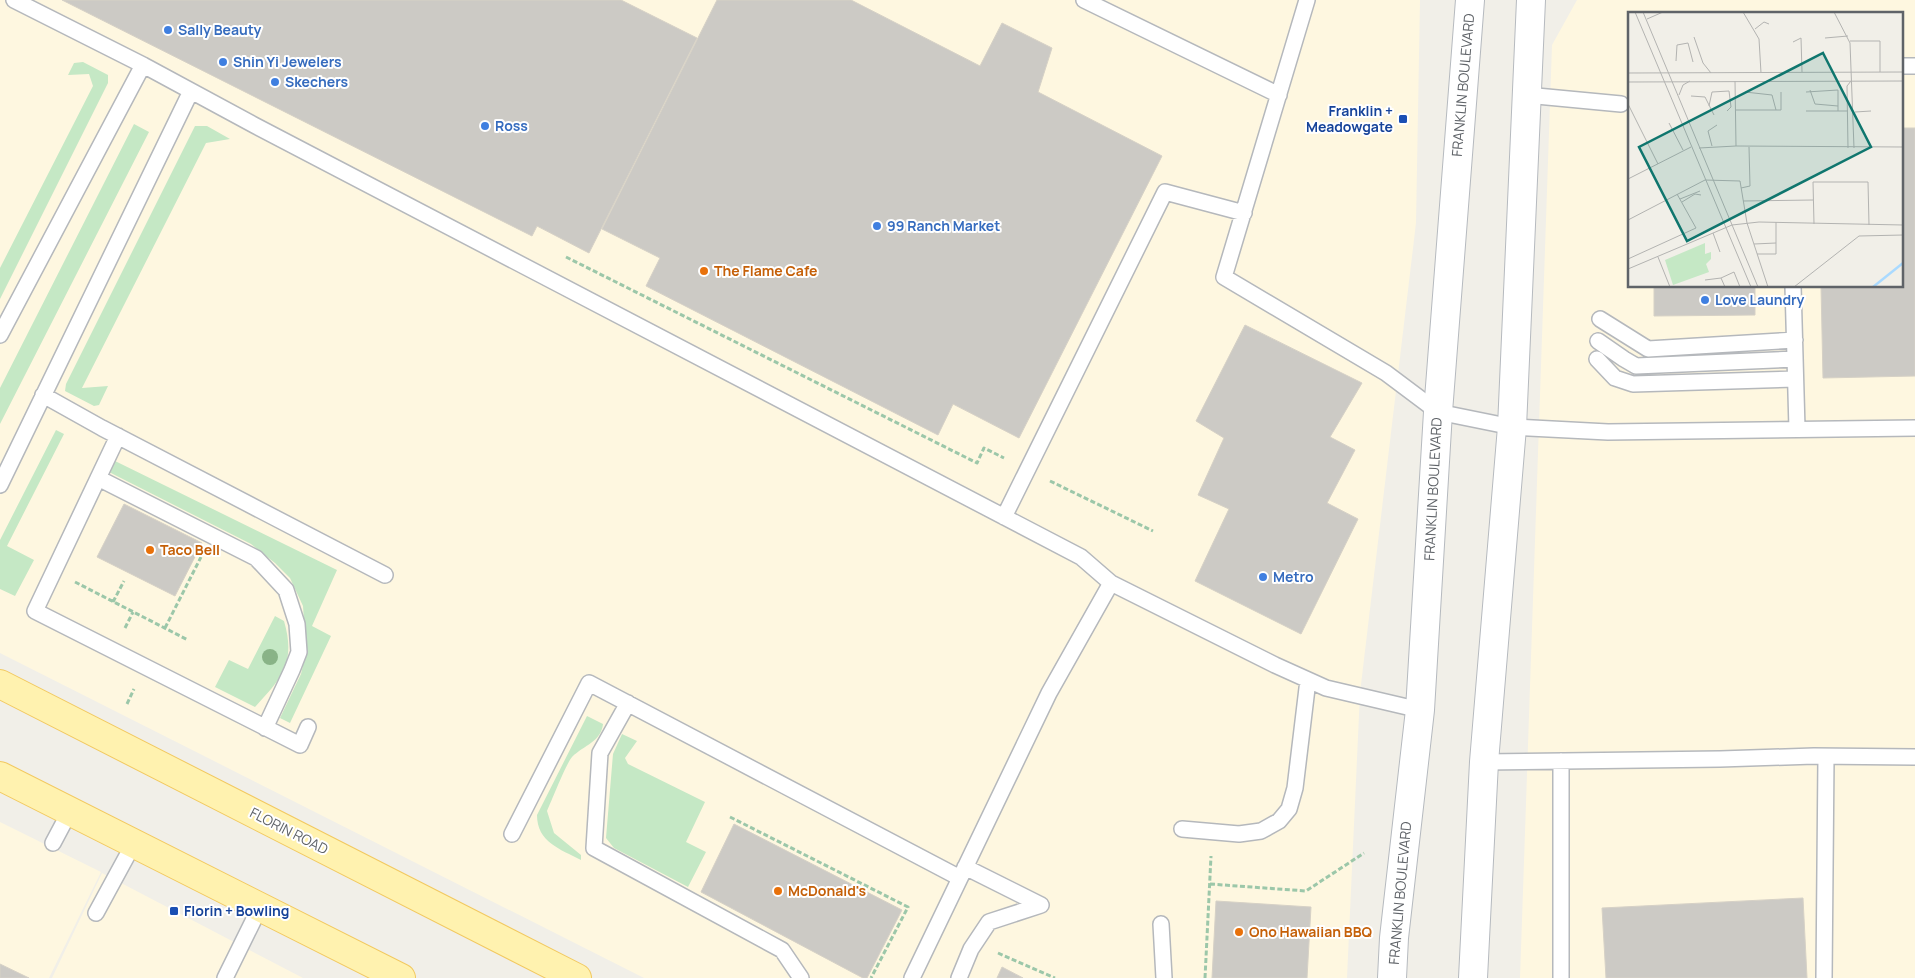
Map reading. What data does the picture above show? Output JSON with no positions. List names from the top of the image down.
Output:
{
  "streets": {
    "main road": ["FRANKLIN BOULEVARD", "FLORIN ROAD"]
  },
  "places": {
    "other": [
      "Sally Beauty",
      "Shin Yi Jewelers",
      "Skechers",
      "Ross",
      "99 Ranch Market",
      "The Flame Cafe",
      "Love Laundry",
      "Taco Bell",
      "Metro",
      "McDonald's",
      "Ono Hawaiian BBQ"
    ],
    "transit": ["Franklin + Meadowgate", "Florin + Bowling"]
  }
}
